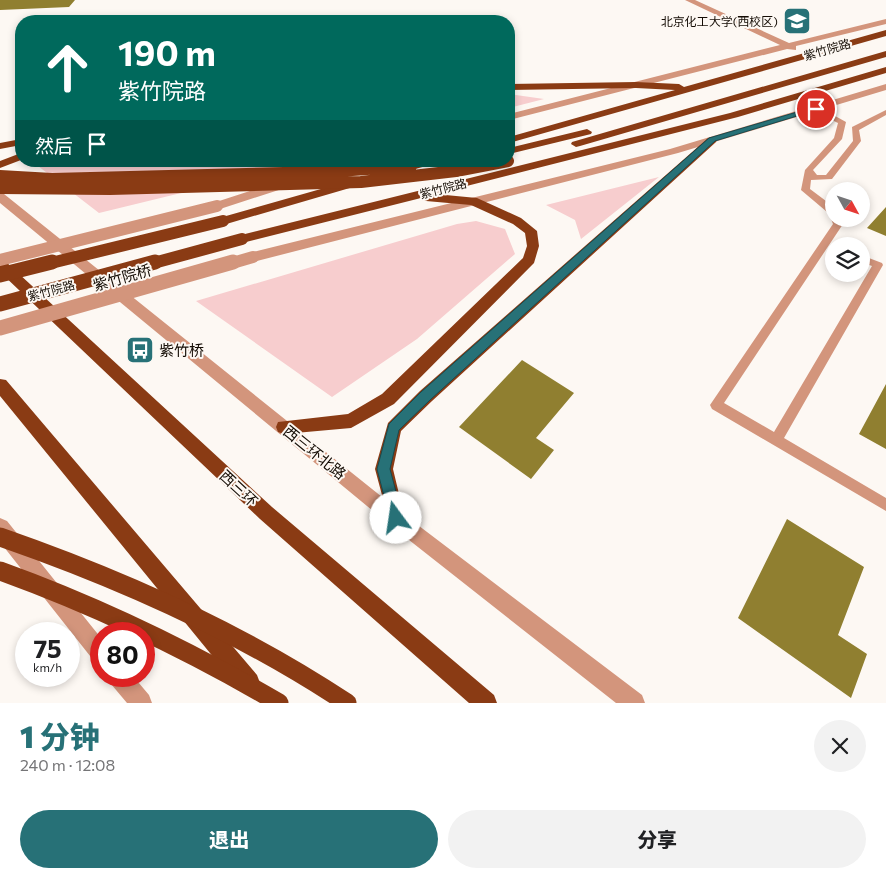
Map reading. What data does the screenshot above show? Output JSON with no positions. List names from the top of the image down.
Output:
{
  "streets": {
    "highway": ["紫竹院路", "西三环"],
    "street": ["紫竹院桥", "西三环北路"]
  },
  "crossings": [
    ["紫竹院路", "紫竹院桥"]
  ],
  "places": {
    "school or university": ["北京化工大学(西校区)"],
    "bus stop": ["紫竹桥"]
  },
  "north": "bottom right",
  "page": {
    "turn": ["190 m", "紫竹院路"],
    "then": "然后",
    "speed": "75 km/h",
    "limit": "80",
    "heading": ["1 分钟", "240 m · 12:08"],
    "buttons": ["退出", "分享"]
  }
}
